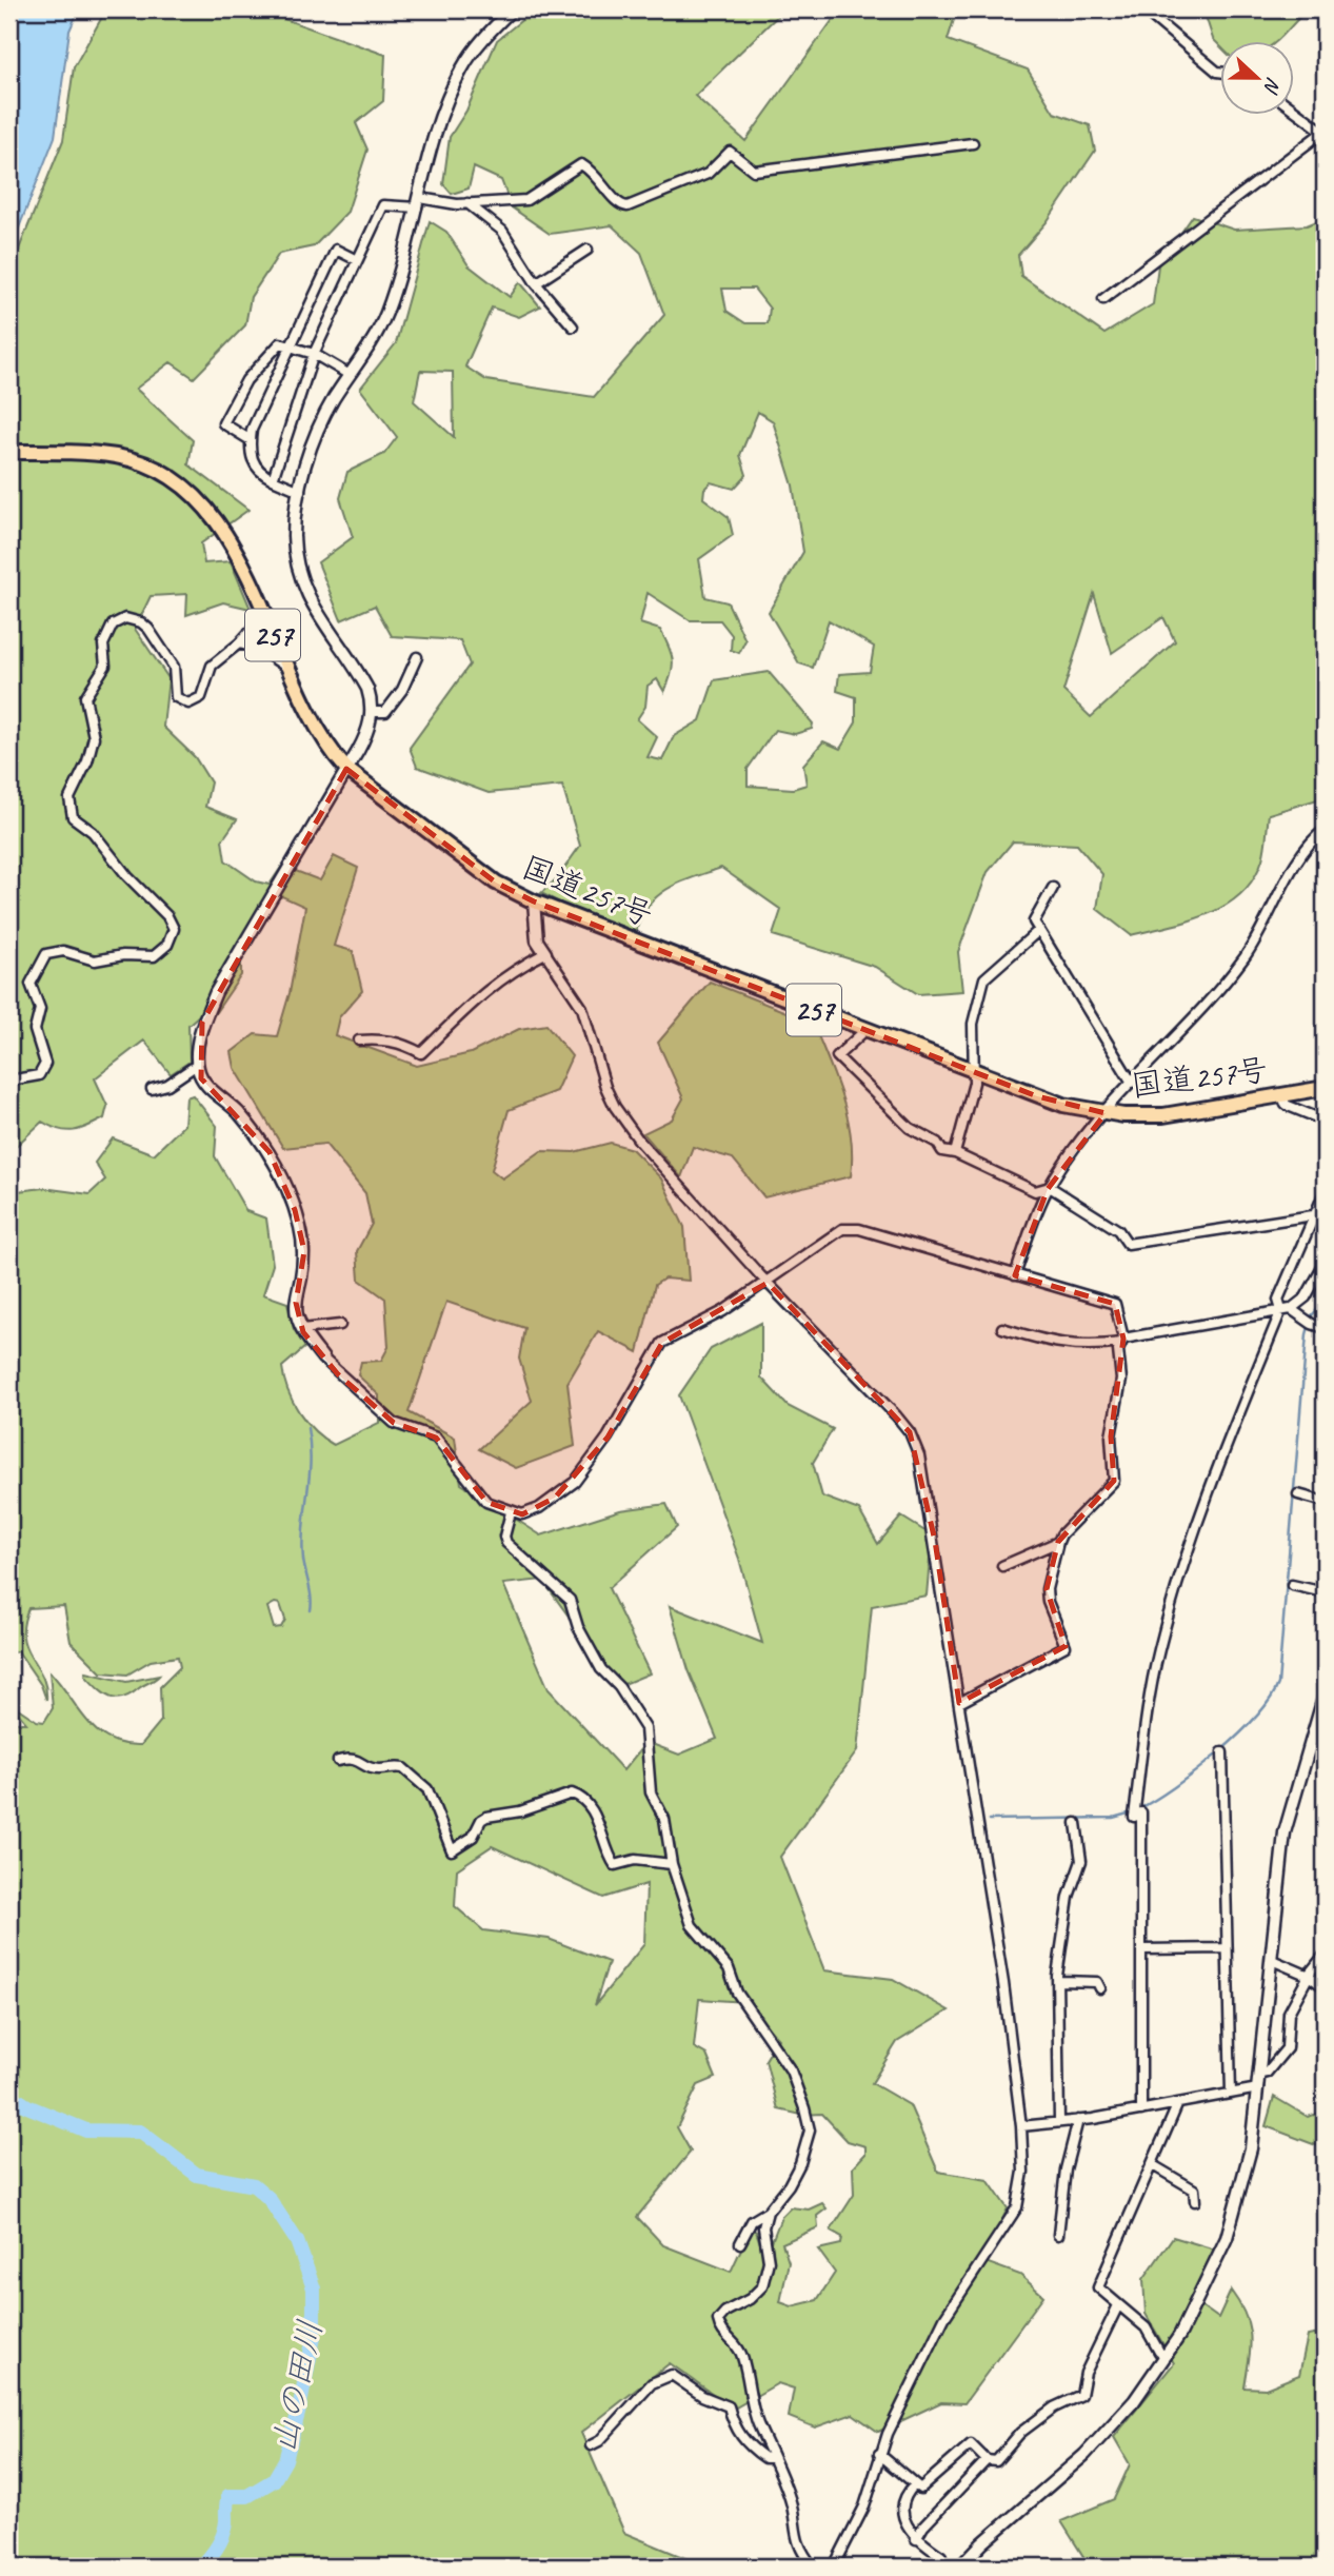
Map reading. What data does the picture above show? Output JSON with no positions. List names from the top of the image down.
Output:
{
  "streets": {
    "highway": ["257", "国道257号"]
  },
  "water": ["山の田川"],
  "north": "right"
}
